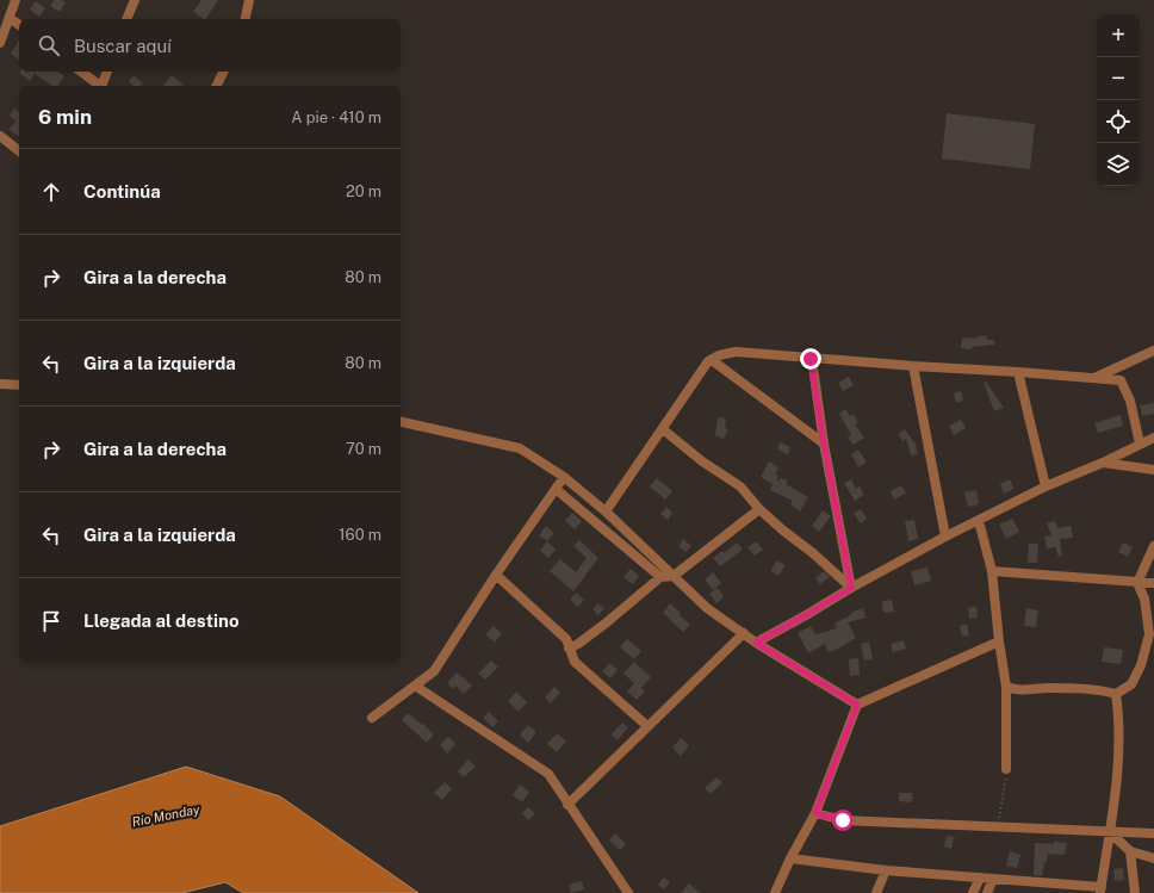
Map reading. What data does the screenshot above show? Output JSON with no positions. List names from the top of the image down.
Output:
{
  "water": ["Río Monday"],
  "page": {
    "map_buttons": ["+", "−"],
    "search": "Buscar aquí",
    "heading": ["6 min", "A pie · 410 m"],
    "list": [
      ["Continúa", "20 m"],
      ["Gira a la derecha", "80 m"],
      ["Gira a la izquierda", "80 m"],
      ["Gira a la derecha", "70 m"],
      ["Gira a la izquierda", "160 m"],
      "Llegada al destino"
    ]
  }
}
